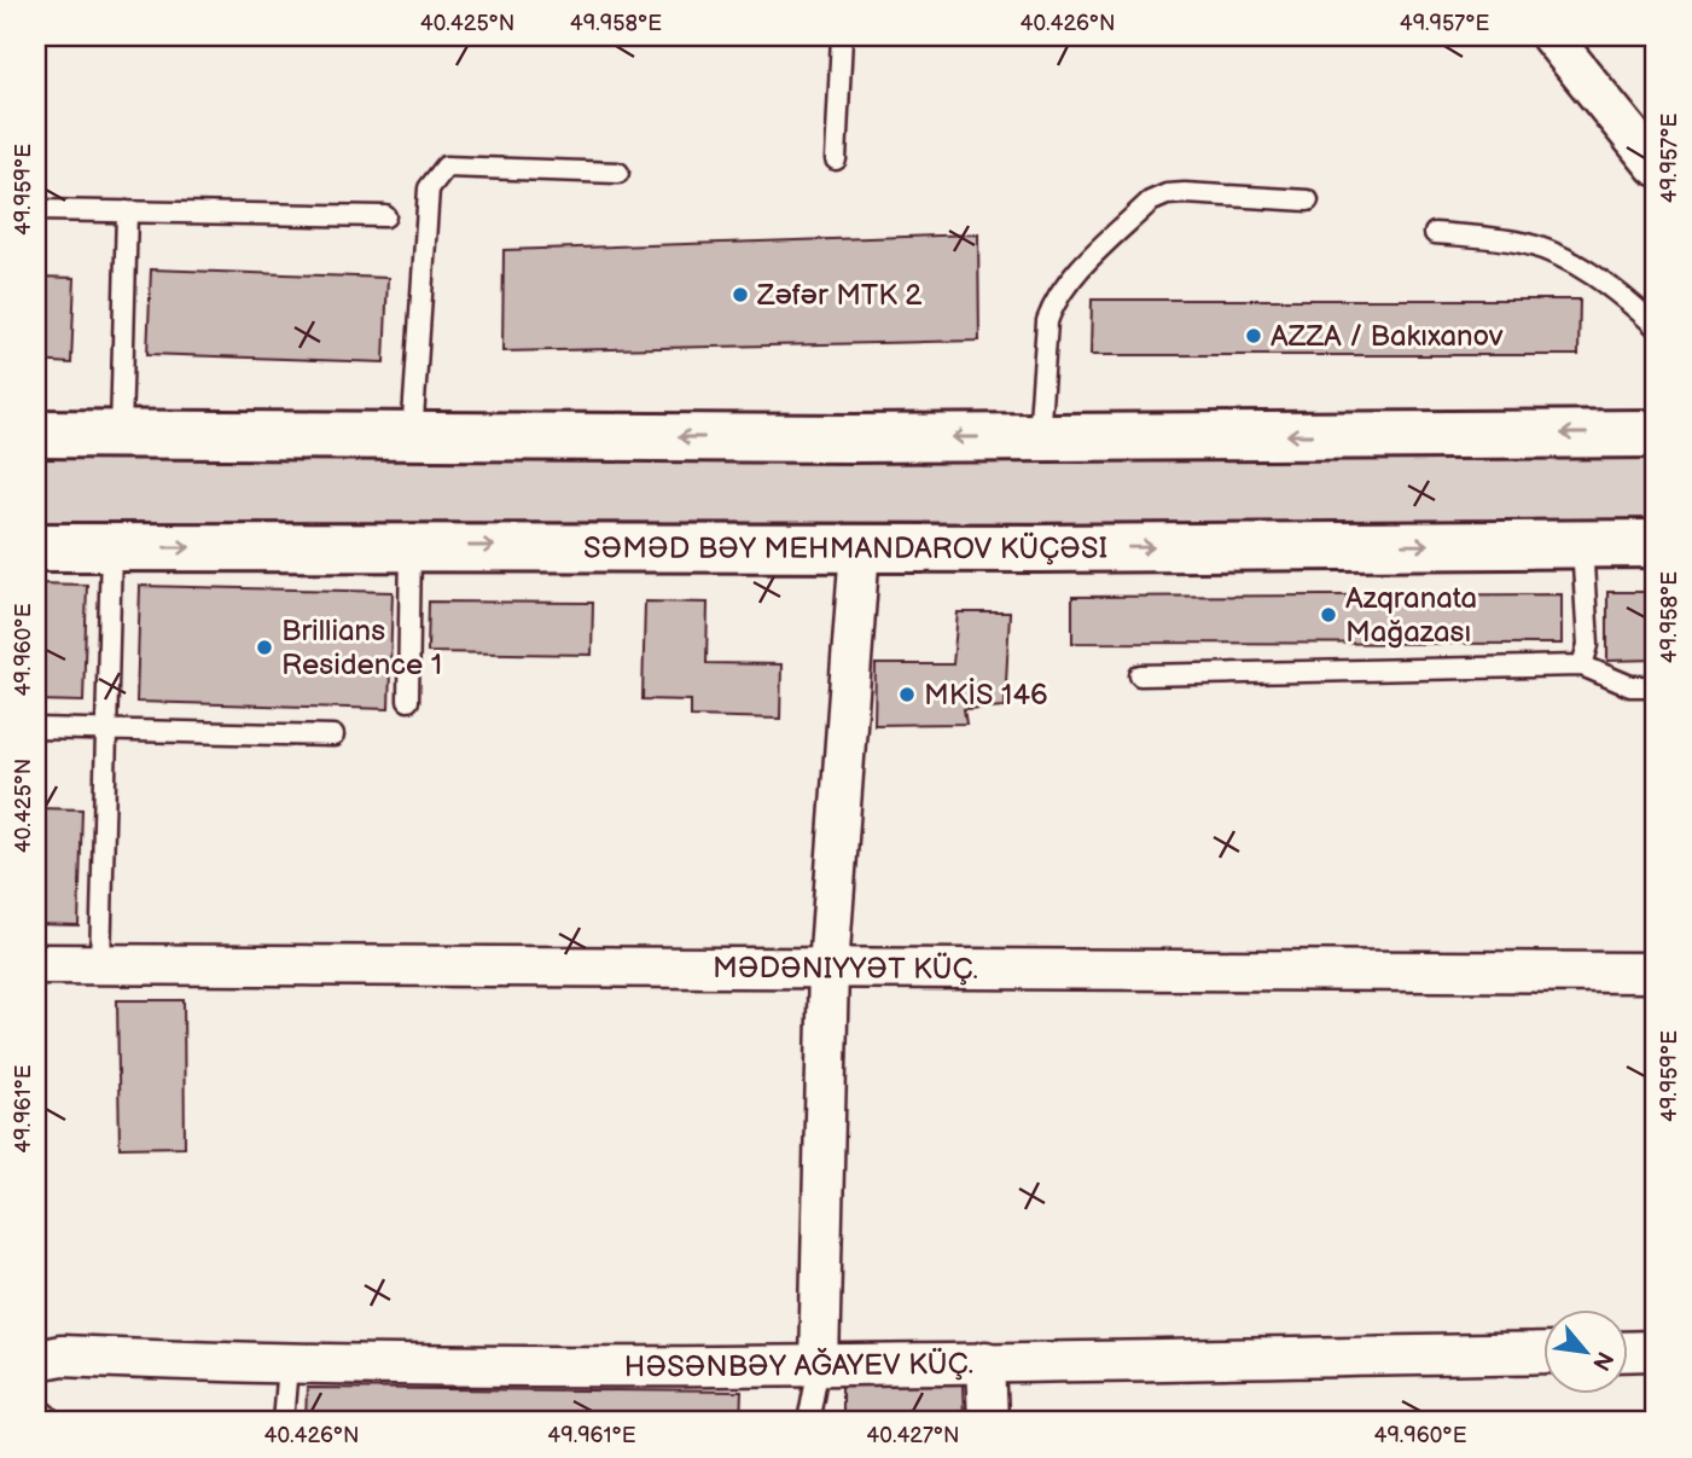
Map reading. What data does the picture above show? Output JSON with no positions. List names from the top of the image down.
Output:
{
  "streets": {
    "main road": ["SƏMƏD BƏY MEHMANDAROV KÜÇƏSI"],
    "street": ["MƏDƏNIYYƏT KÜÇ.", "HƏSƏNBƏY AĞAYEV KÜÇ."]
  },
  "places": [
    "Zəfər MTK 2",
    "AZZA / Bakıxanov",
    "Azqranata Mağazası",
    "Brillians Residence 1",
    "MKİS 146"
  ],
  "north": "bottom right",
  "coordinates": [
    "40.425°N",
    "49.958°E",
    "40.426°N",
    "49.957°E",
    "49.959°E",
    "49.960°E",
    "49.961°E",
    "40.427°N"
  ]
}
